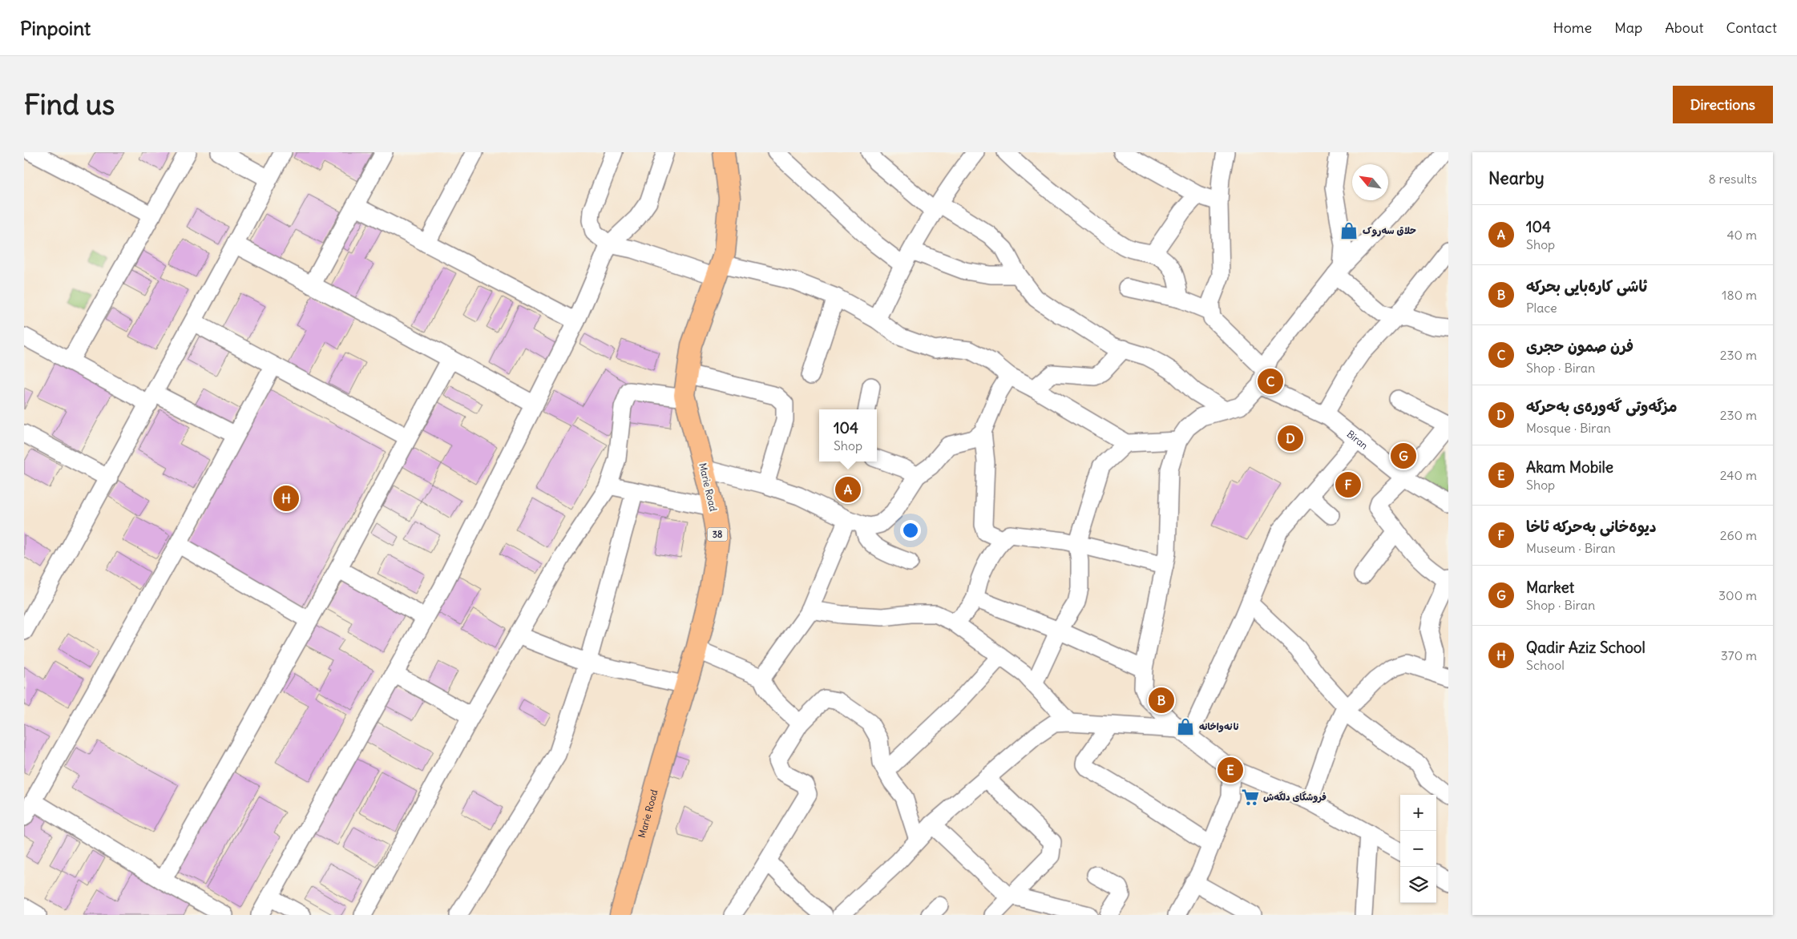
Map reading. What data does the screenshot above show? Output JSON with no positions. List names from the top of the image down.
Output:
{
  "streets": {
    "main road": ["Marie Road", "38"],
    "street": ["Biran"]
  },
  "places": {
    "shop": ["حلاق سەروک", "نانەواخانە"],
    "supermarket": ["فروشگای دلگه‌ش"]
  },
  "north": "top left",
  "page": {
    "header": "Pinpoint",
    "nav": [
      "Home",
      "Map",
      "About",
      "Contact"
    ],
    "buttons": "Directions",
    "title": "Find us",
    "heading": ["Nearby", "8 results"],
    "list": [
      {
        "mark": "A",
        "name": "104",
        "note": "Shop",
        "value": "40 m"
      },
      {
        "mark": "B",
        "name": "ئاشی کارەبایی بحرکە",
        "note": "Place",
        "value": "180 m"
      },
      {
        "mark": "C",
        "name": "فرن صمون حجری",
        "note": "Shop · Biran",
        "value": "230 m"
      },
      {
        "mark": "D",
        "name": "مزگەوتی گەورەی بەحرکە",
        "note": "Mosque · Biran",
        "value": "230 m"
      },
      {
        "mark": "E",
        "name": "Akam Mobile",
        "note": "Shop",
        "value": "240 m"
      },
      {
        "mark": "F",
        "name": "دیوەخانی بەحرکە ئاخا",
        "note": "Museum · Biran",
        "value": "260 m"
      },
      {
        "mark": "G",
        "name": "Market",
        "note": "Shop · Biran",
        "value": "300 m"
      },
      {
        "mark": "H",
        "name": "Qadir Aziz School",
        "note": "School",
        "value": "370 m"
      }
    ],
    "pins": [
      "C",
      "D",
      "G",
      "F",
      "A",
      "H",
      "B",
      "E"
    ],
    "popup": ["104", "Shop"],
    "map_buttons": ["+", "−"]
  }
}
